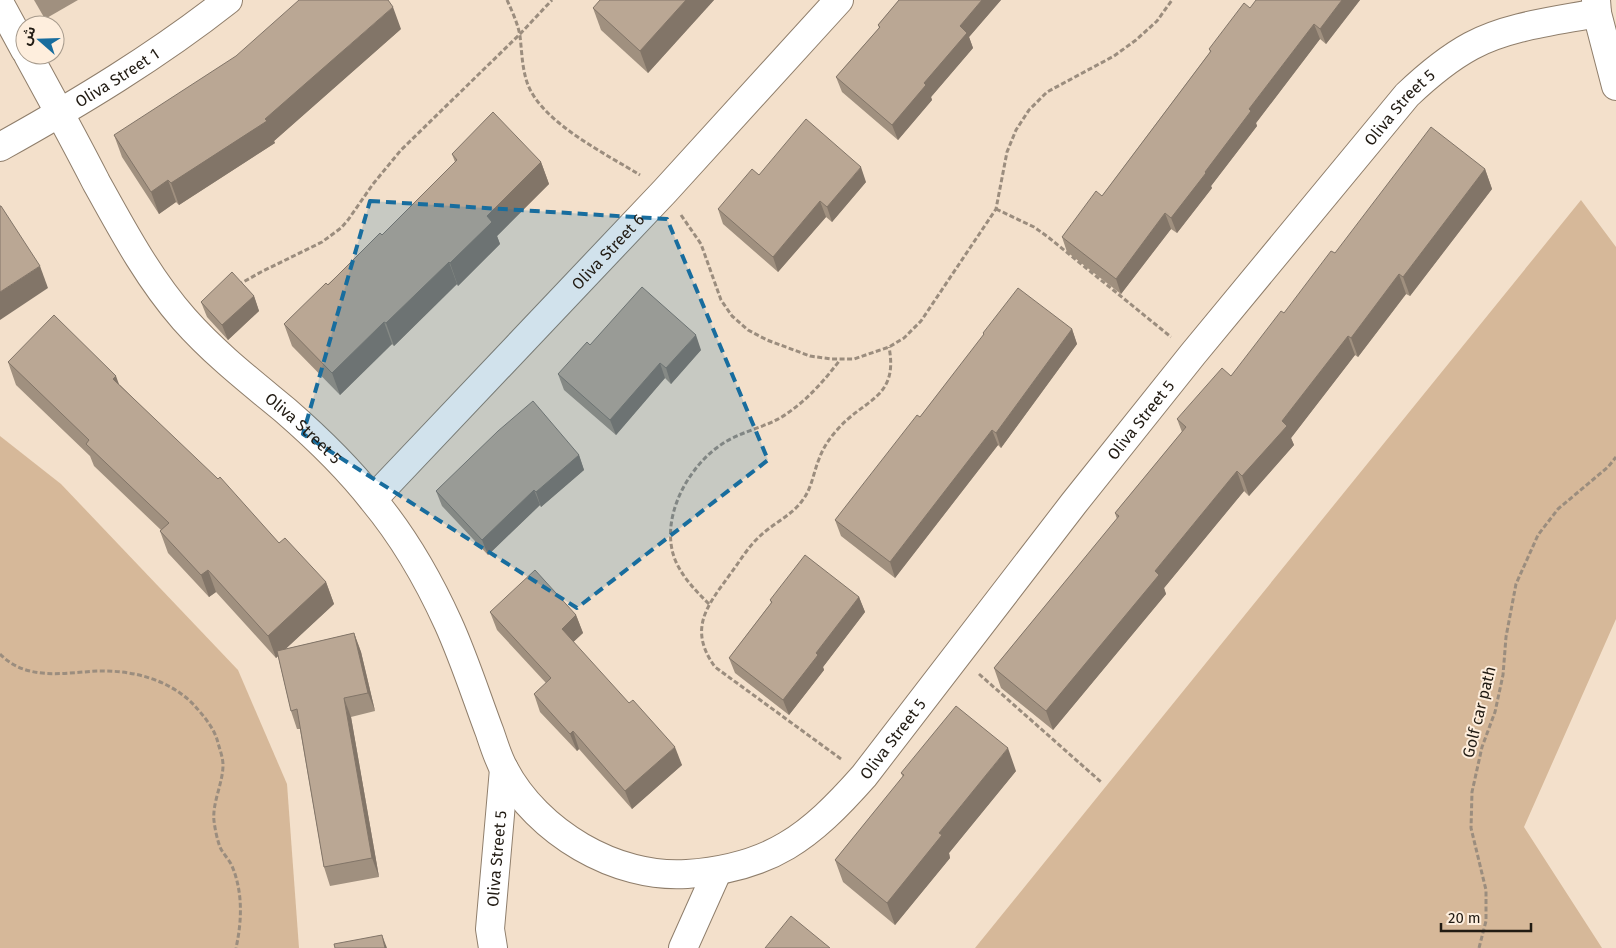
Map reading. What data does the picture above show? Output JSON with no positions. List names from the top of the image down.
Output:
{
  "streets": {
    "street": ["Oliva Street 1", "Oliva Street 5", "Oliva Street 6"],
    "path": ["Golf car path"]
  },
  "crossings": [
    ["Oliva Street 1", "Oliva Street 5"],
    ["Oliva Street 5", "Oliva Street 6"]
  ],
  "scale_bar": "20 m",
  "north": "left"
}
